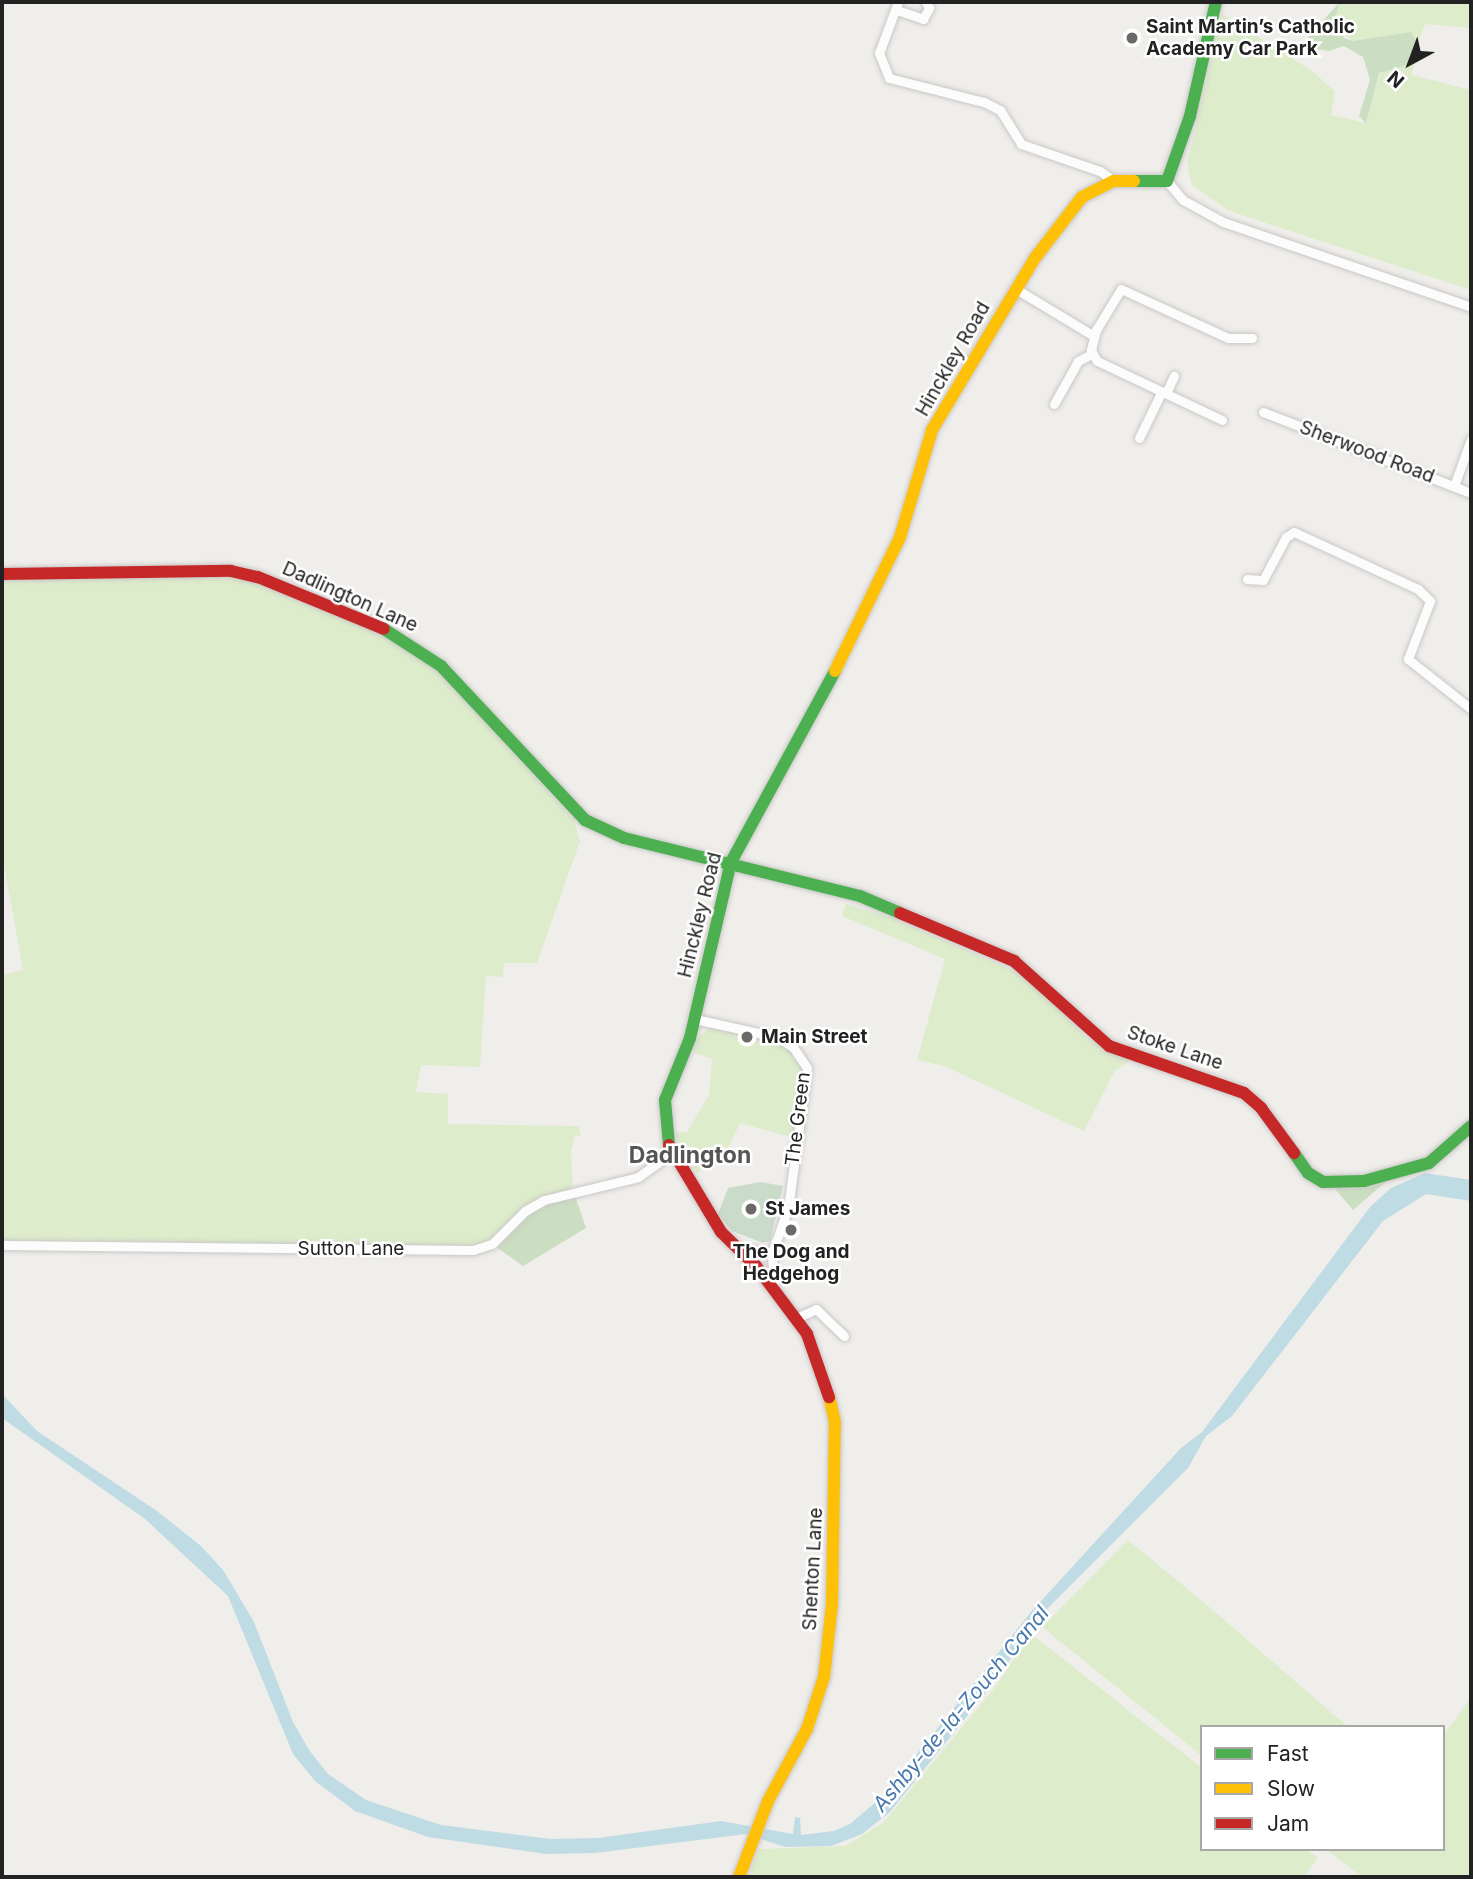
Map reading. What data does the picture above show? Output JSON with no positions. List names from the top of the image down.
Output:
{
  "streets": {
    "street": [
      "Hinckley Road",
      "Sherwood Road",
      "Dadlington Lane",
      "Stoke Lane",
      "The Green",
      "Sutton Lane",
      "Shenton Lane"
    ]
  },
  "crossings": [
    ["Hinckley Road", "Dadlington Lane"],
    ["Hinckley Road", "Stoke Lane"],
    ["Hinckley Road", "The Green"],
    ["Dadlington Lane", "Stoke Lane"],
    ["The Green", "Shenton Lane"]
  ],
  "districts": ["Dadlington"],
  "water": ["Ashby-de-la-Zouch Canal"],
  "places": [
    "Saint Martin’s Catholic Academy Car Park",
    "Main Street",
    "St James",
    "The Dog and Hedgehog"
  ],
  "legend": ["Fast", "Slow", "Jam"],
  "north": "bottom left"
}
